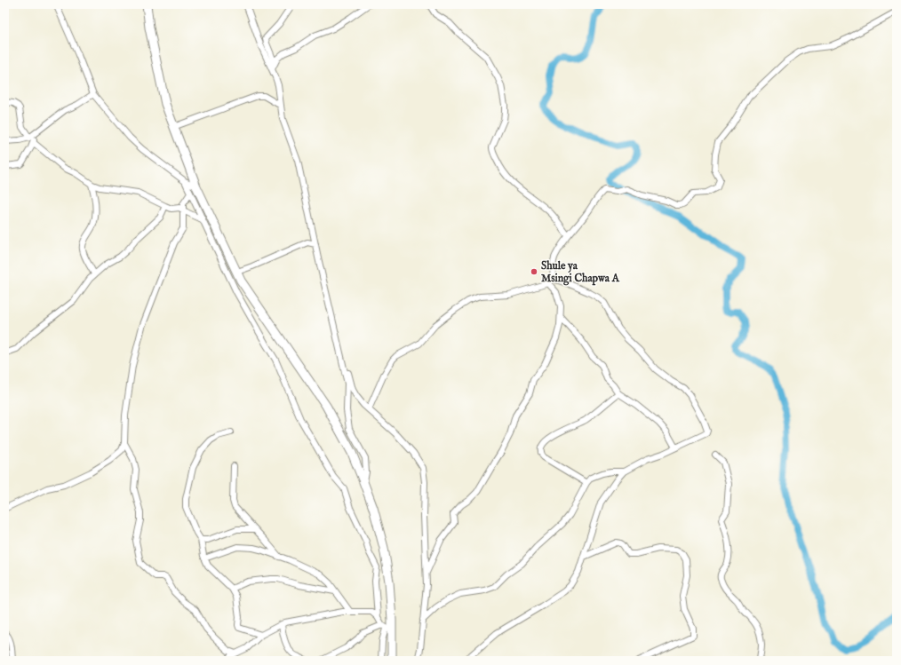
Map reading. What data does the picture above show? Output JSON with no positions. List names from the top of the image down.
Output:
{
  "places": ["Shule ya Msingi Chapwa A"]
}
